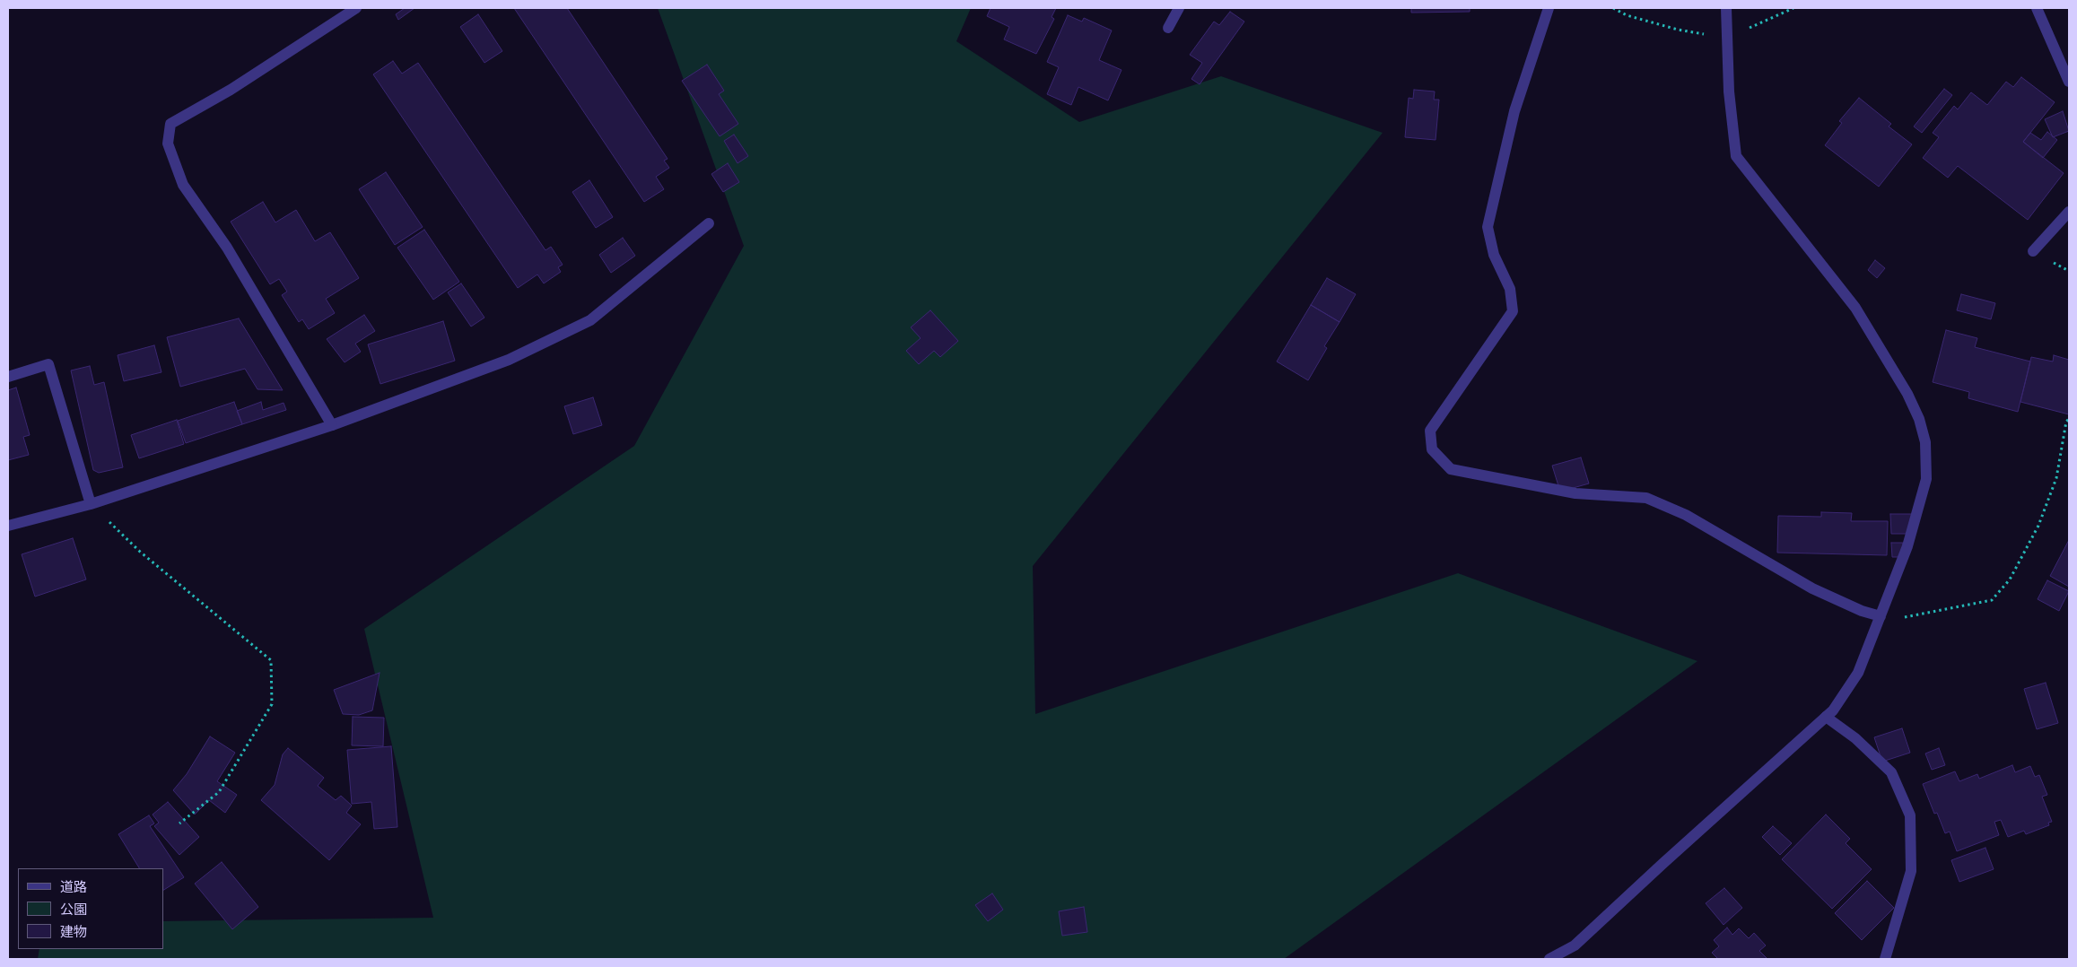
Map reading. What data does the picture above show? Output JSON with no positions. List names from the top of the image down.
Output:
{
  "legend": ["道路", "公園", "建物"]
}
